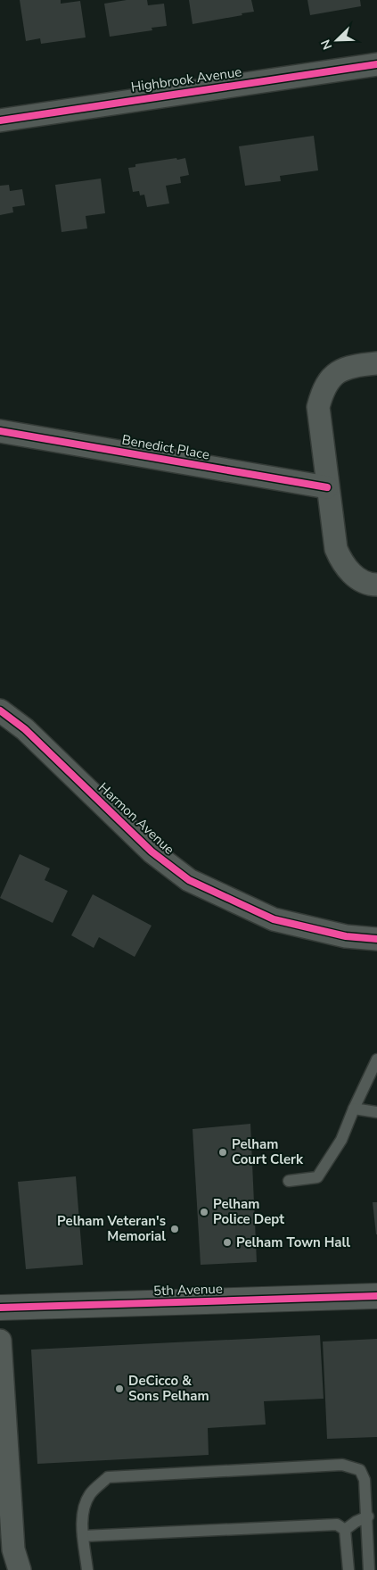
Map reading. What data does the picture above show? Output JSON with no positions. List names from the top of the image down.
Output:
{
  "streets": {
    "street": [
      "Highbrook Avenue",
      "Benedict Place",
      "Harmon Avenue",
      "5th Avenue"
    ]
  },
  "places": [
    "Pelham Court Clerk",
    "Pelham Police Dept",
    "Pelham Veteran's Memorial",
    "Pelham Town Hall",
    "DeCicco & Sons Pelham"
  ],
  "north": "bottom left"
}
